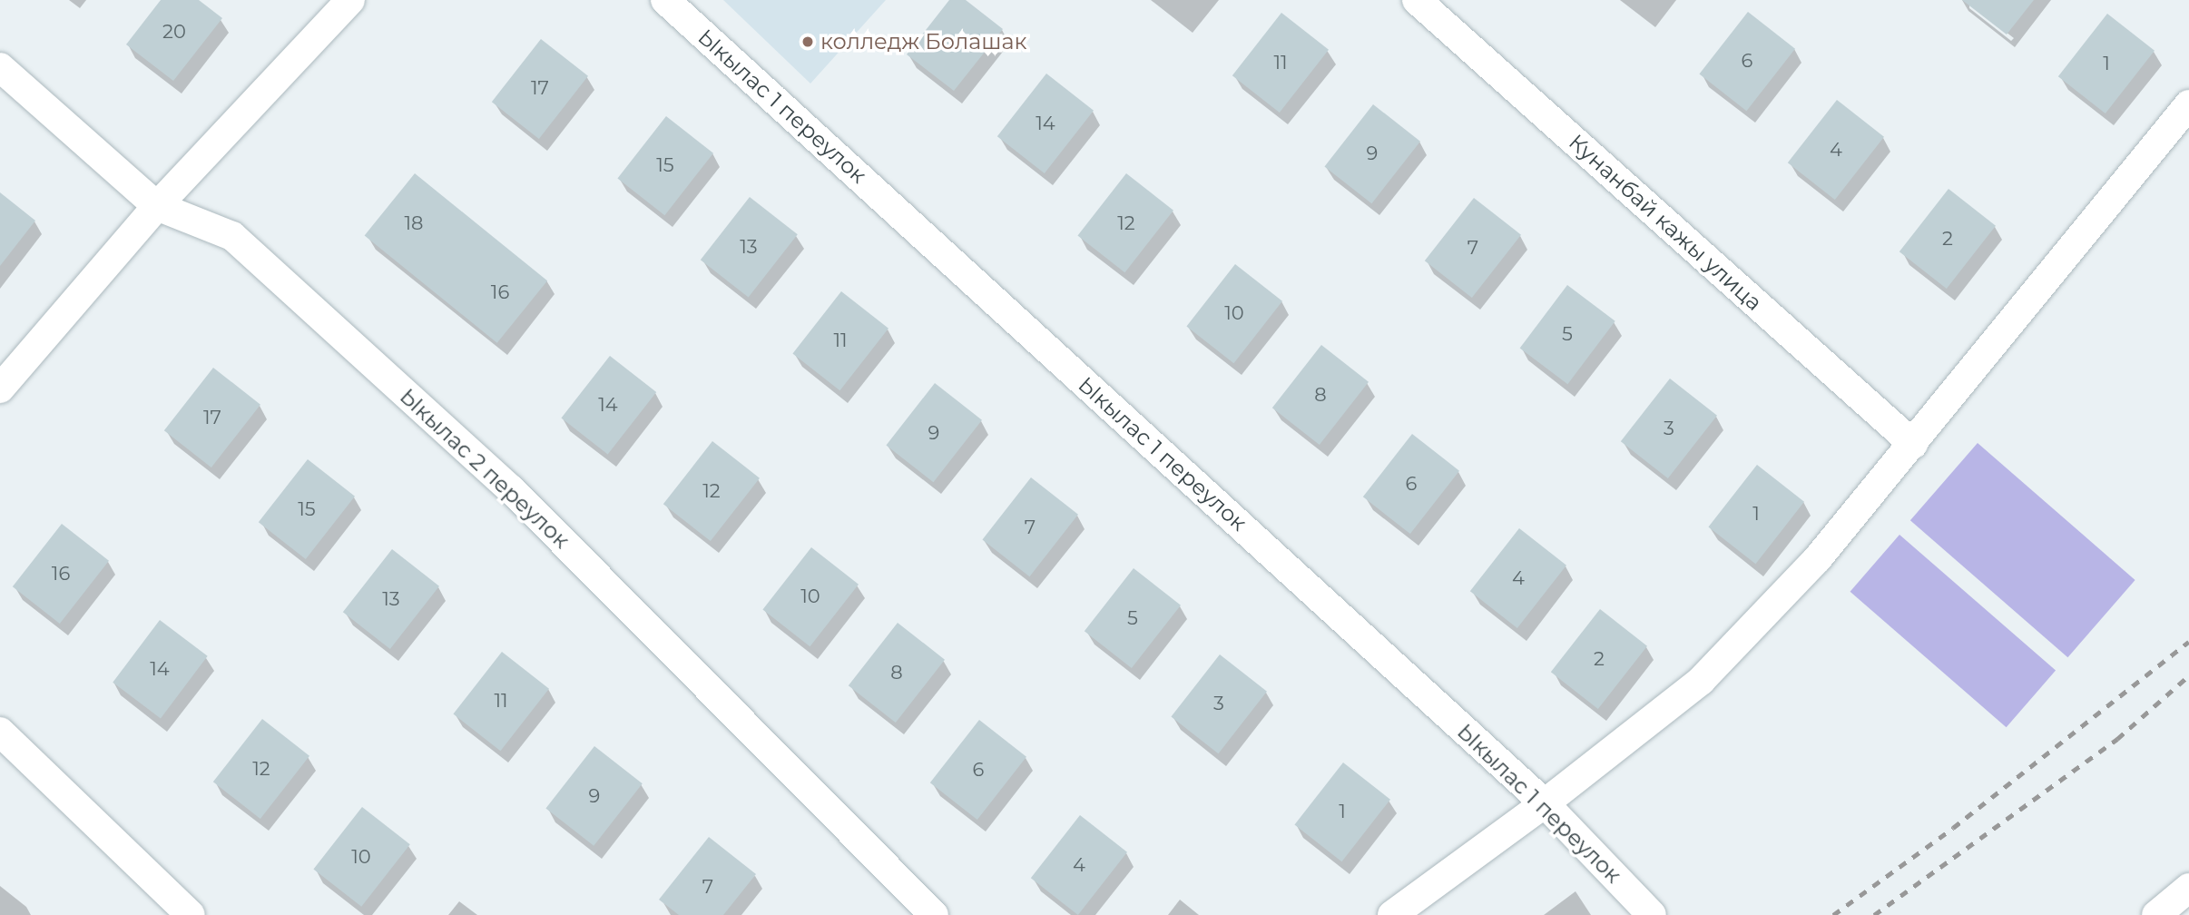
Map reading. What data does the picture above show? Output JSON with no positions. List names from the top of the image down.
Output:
{
  "streets": {
    "street": ["Ыкылас 1 переулок", "Кунанбай кажы улица", "Ыкылас 2 переулок"]
  },
  "places": ["колледж Болашак"],
  "house_numbers": [
    "20",
    "6",
    "11",
    "1",
    "17",
    "14",
    "4",
    "9",
    "15",
    "18",
    "12",
    "2",
    "13",
    "7",
    "16",
    "10",
    "5",
    "11",
    "8",
    "14",
    "17",
    "3",
    "9",
    "6",
    "12",
    "15",
    "1",
    "7",
    "16",
    "4",
    "10",
    "13",
    "5",
    "2",
    "14",
    "8",
    "11",
    "3",
    "12",
    "6",
    "9",
    "1",
    "10",
    "4",
    "7"
  ]
}
